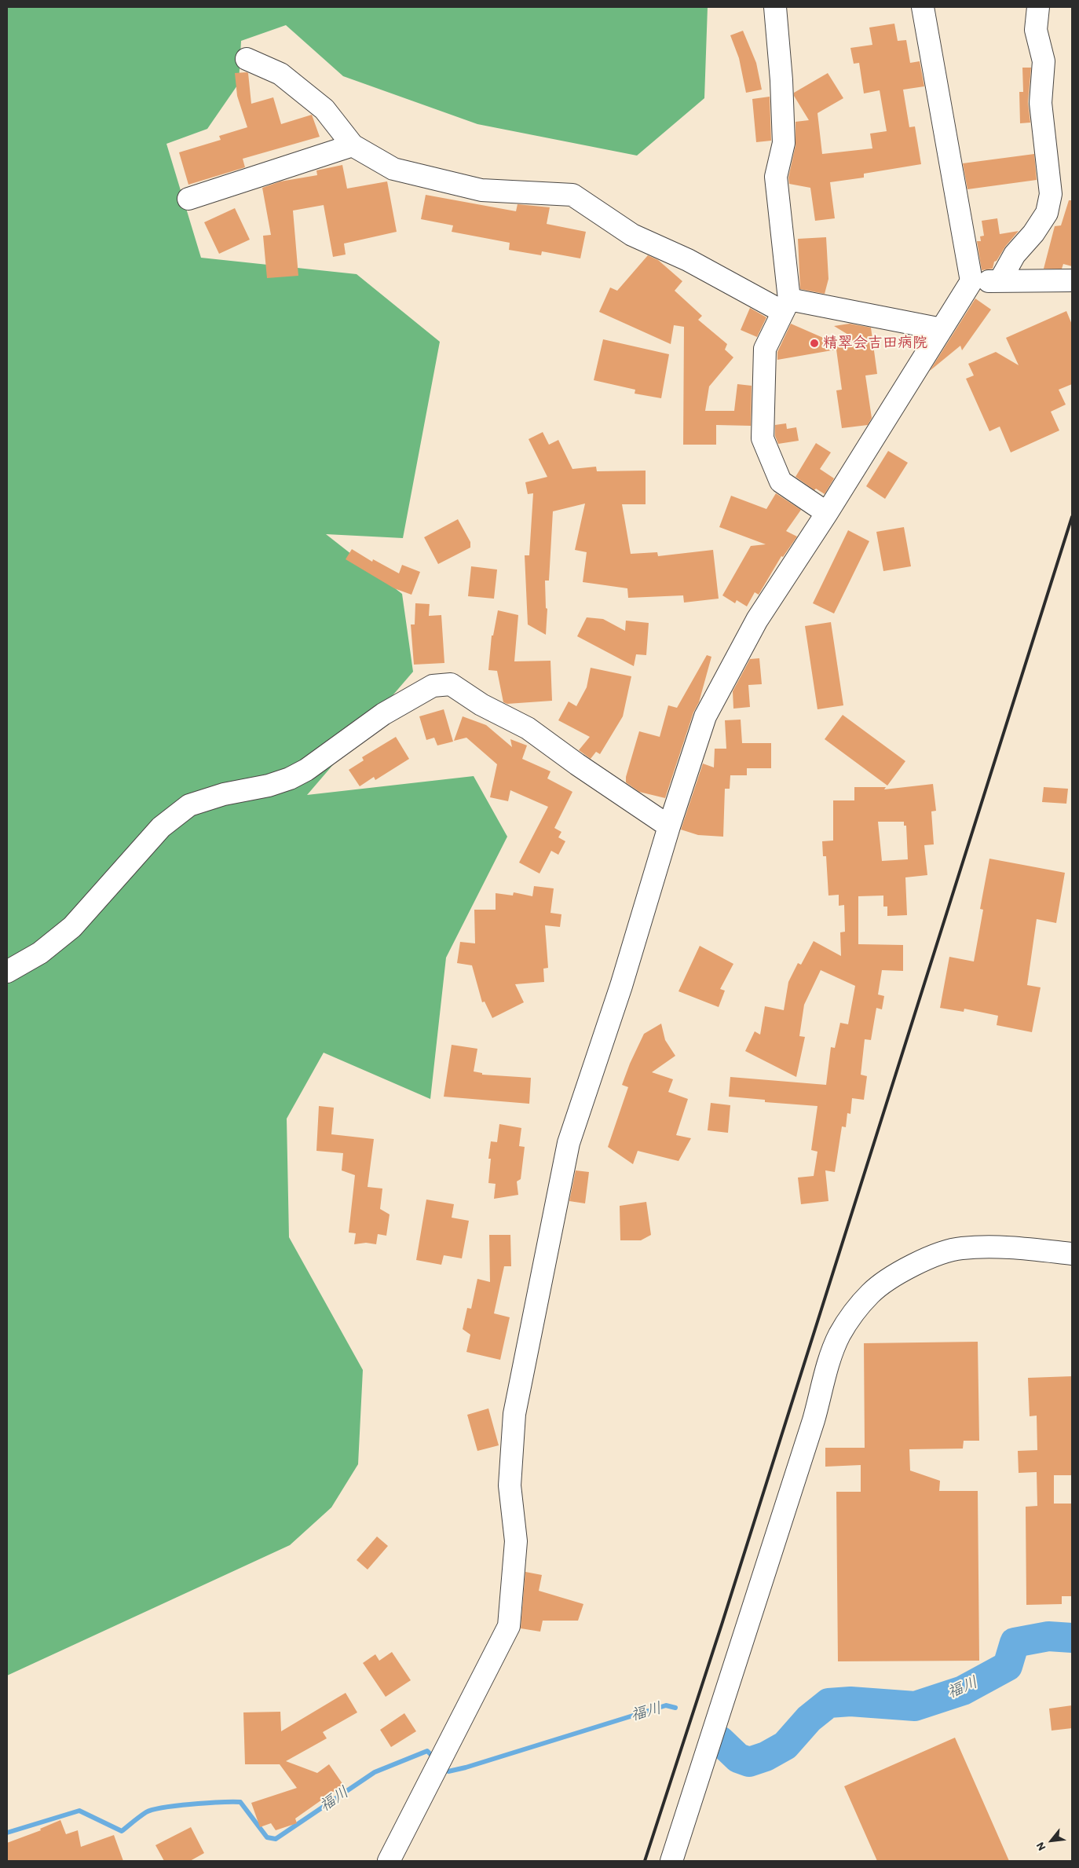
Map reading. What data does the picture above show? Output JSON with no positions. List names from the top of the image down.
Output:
{
  "water": ["福川"],
  "places": ["精翠会吉田病院"],
  "north": "bottom left"
}
